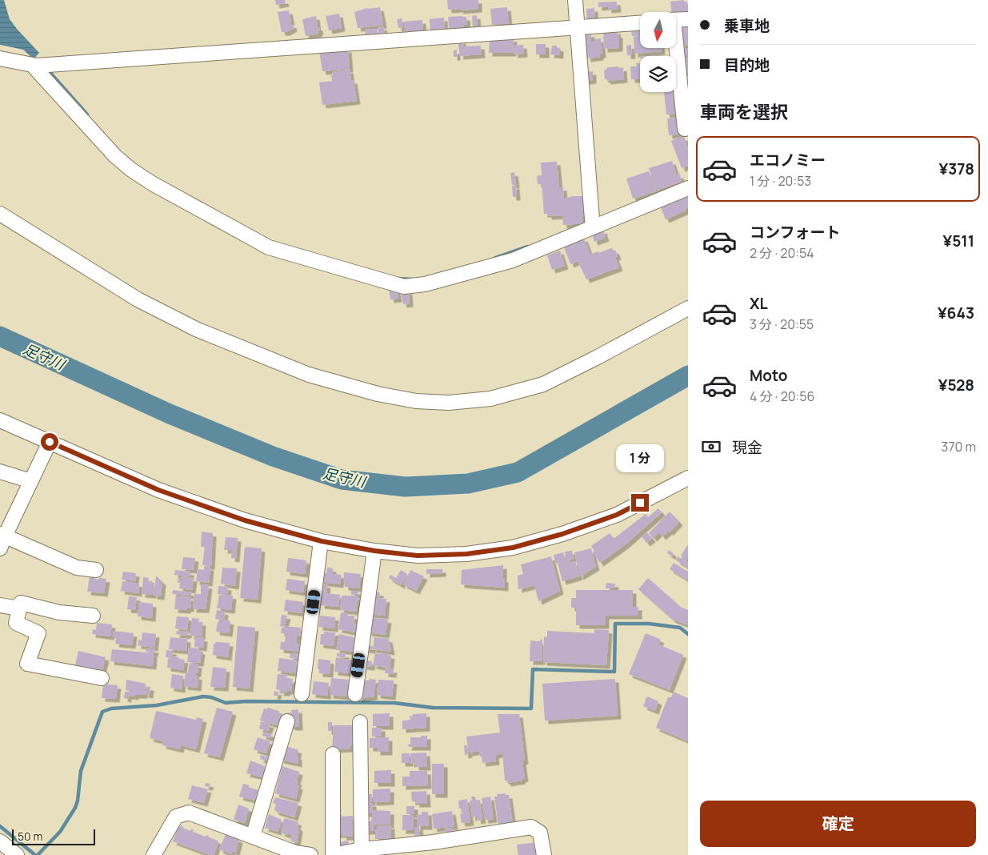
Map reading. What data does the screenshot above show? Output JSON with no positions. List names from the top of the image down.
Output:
{
  "water": ["足守川"],
  "scale_bar": "50 m",
  "north": "bottom",
  "page": {
    "banner": ["乗車地", "目的地"],
    "heading": "車両を選択",
    "list": [
      {
        "name": "エコノミー",
        "note": "1 分 · 20:53",
        "value": "¥378"
      },
      {
        "name": "コンフォート",
        "note": "2 分 · 20:54",
        "value": "¥511"
      },
      {
        "name": "XL",
        "note": "3 分 · 20:55",
        "value": "¥643"
      },
      {
        "name": "Moto",
        "note": "4 分 · 20:56",
        "value": "¥528"
      }
    ],
    "pay": ["現金", "370 m"],
    "bubble": "1 分",
    "buttons": "確定",
    "scale": "50 m"
  }
}
